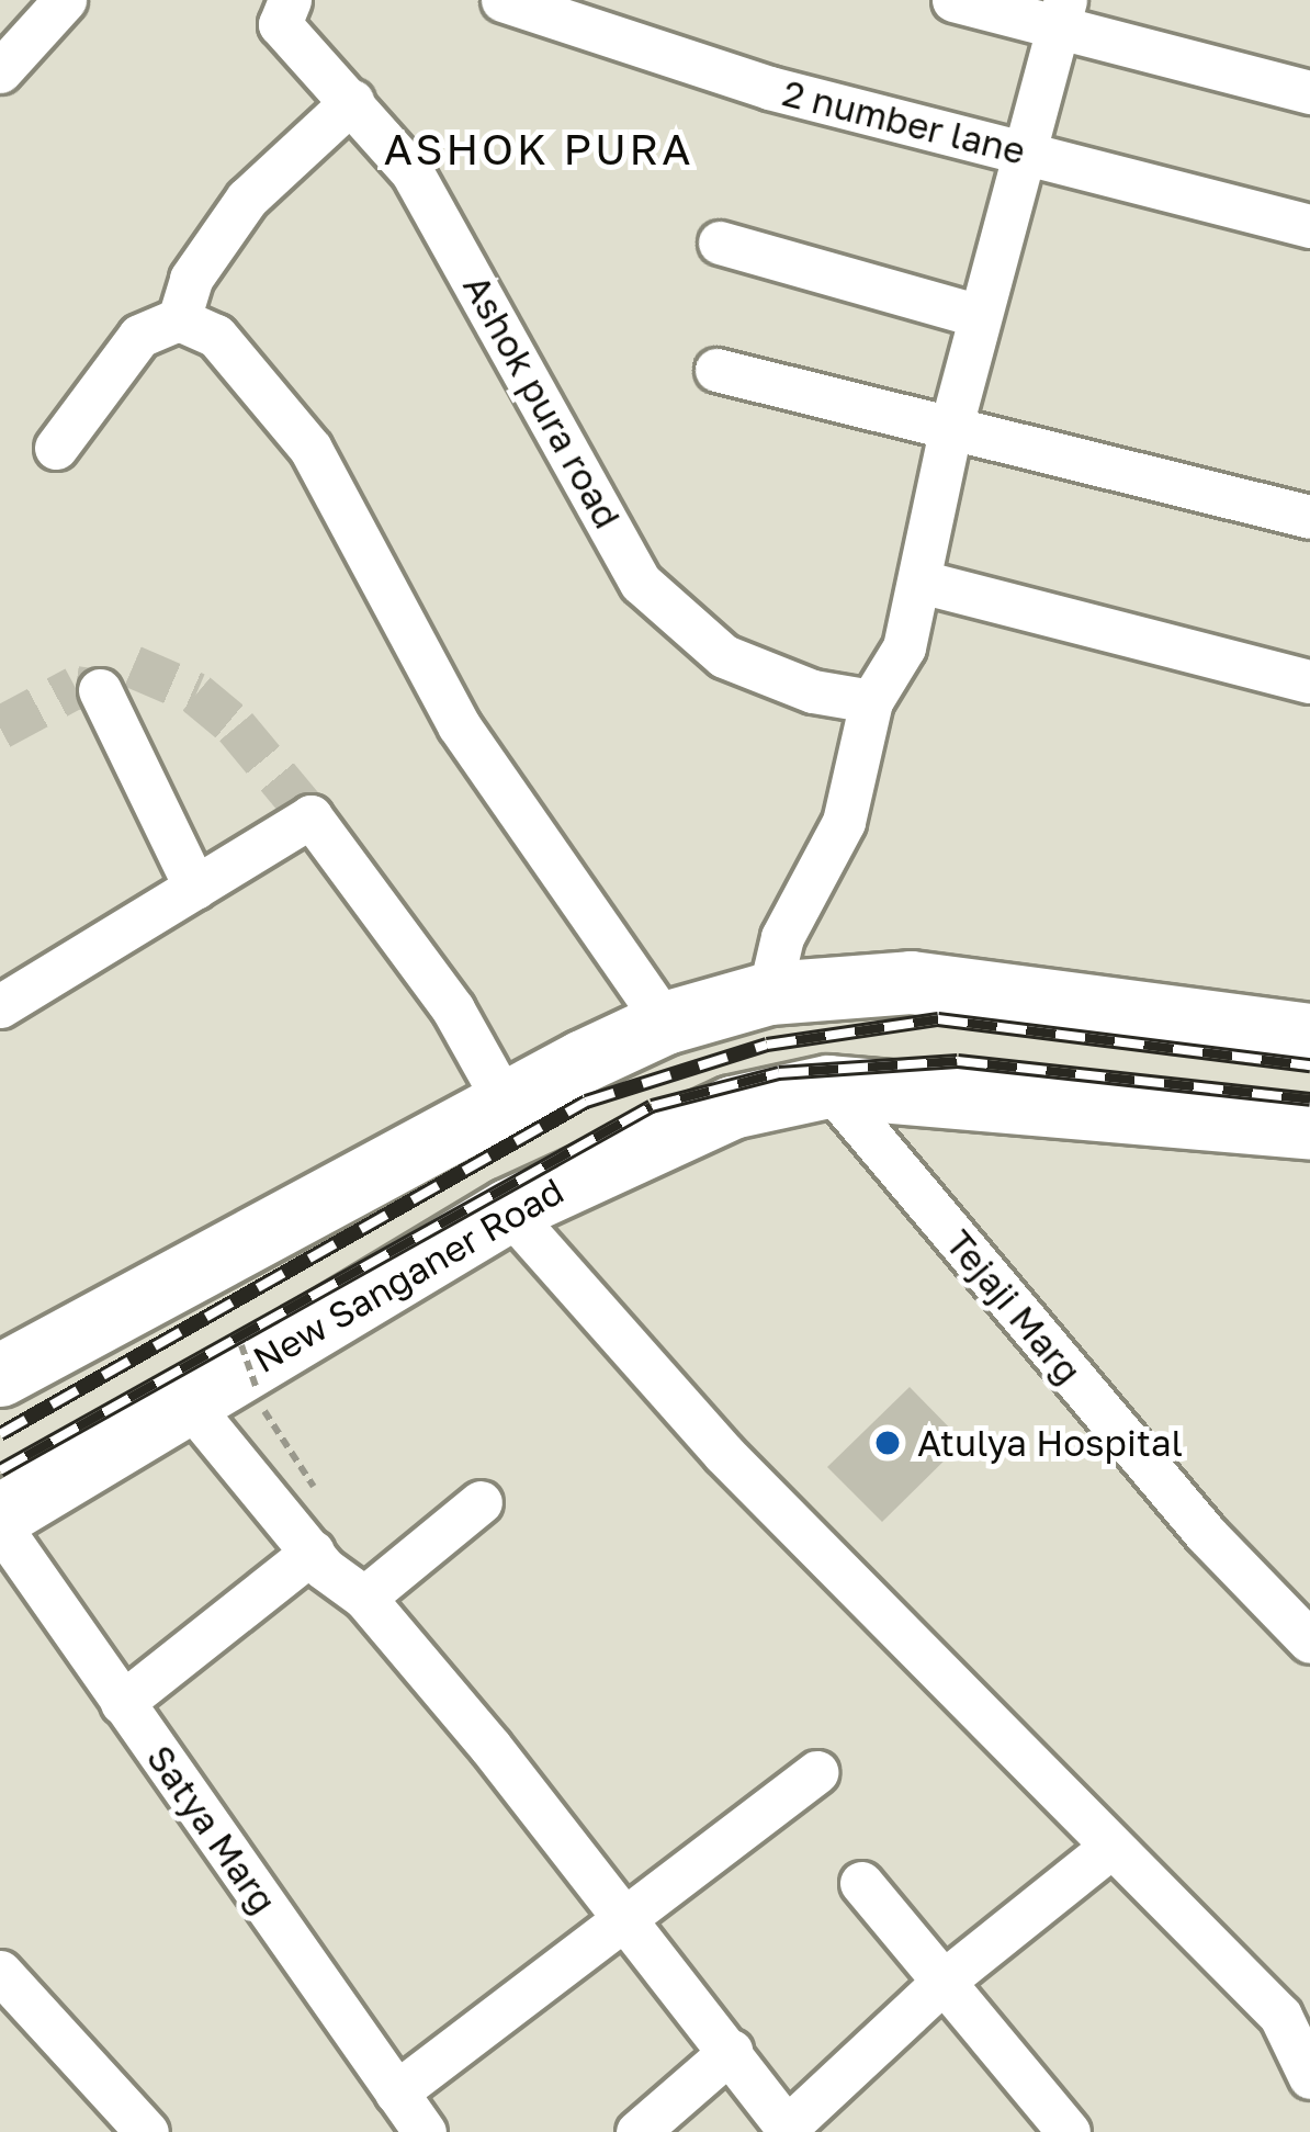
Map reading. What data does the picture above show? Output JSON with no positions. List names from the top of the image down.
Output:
{
  "streets": {
    "main road": ["New Sanganer Road"],
    "street": [
      "2 number lane",
      "Ashok pura road",
      "Tejaji Marg",
      "Satya Marg"
    ]
  },
  "crossings": [
    ["New Sanganer Road", "Tejaji Marg"]
  ],
  "districts": ["ASHOK PURA"],
  "places": ["Atulya Hospital"]
}
